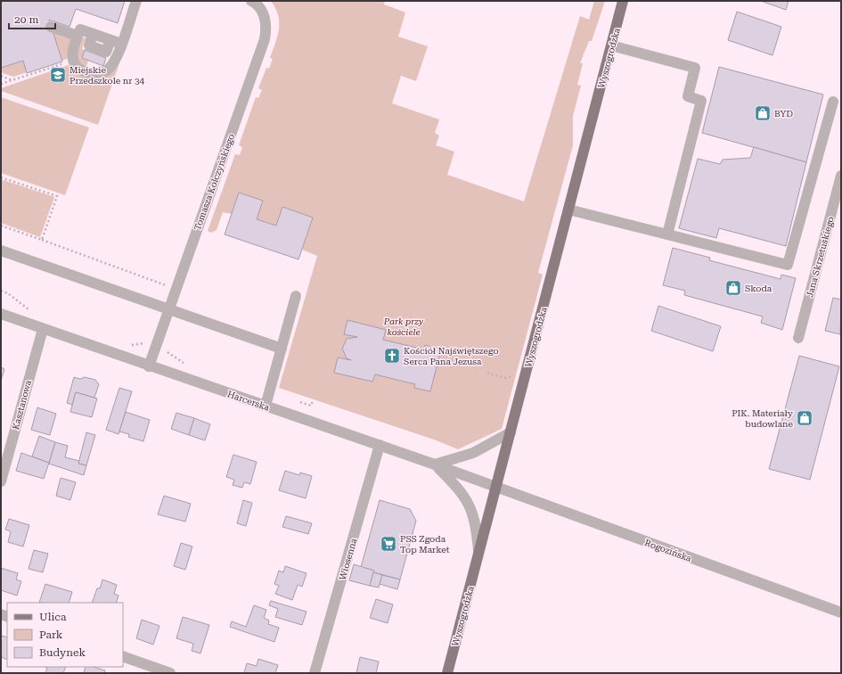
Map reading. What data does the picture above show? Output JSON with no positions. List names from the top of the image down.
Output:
{
  "streets": {
    "main road": ["Wyszogrodzka"],
    "street": [
      "Tomasza Kolczyńskiego",
      "Jana Skrzetuskiego",
      "Harcerska",
      "Kasztanowa",
      "Rogozińska",
      "Wiosenna"
    ]
  },
  "crossings": [
    ["Wyszogrodzka", "Harcerska"],
    ["Wyszogrodzka", "Rogozińska"],
    ["Tomasza Kolczyńskiego", "Harcerska"],
    ["Harcerska", "Kasztanowa"],
    ["Harcerska", "Rogozińska"],
    ["Harcerska", "Wiosenna"]
  ],
  "parks": ["Park przy kościele"],
  "places": {
    "school or university": ["Miejskie Przedszkole nr 34"],
    "shop": ["BYD", "Skoda", "PIK. Materiały budowlane"],
    "church": ["Kościół Najświętszego Serca Pana Jezusa"],
    "supermarket": ["PSS Zgoda Top Market"]
  },
  "legend": ["Ulica", "Park", "Budynek"],
  "scale_bar": "20 m"
}
